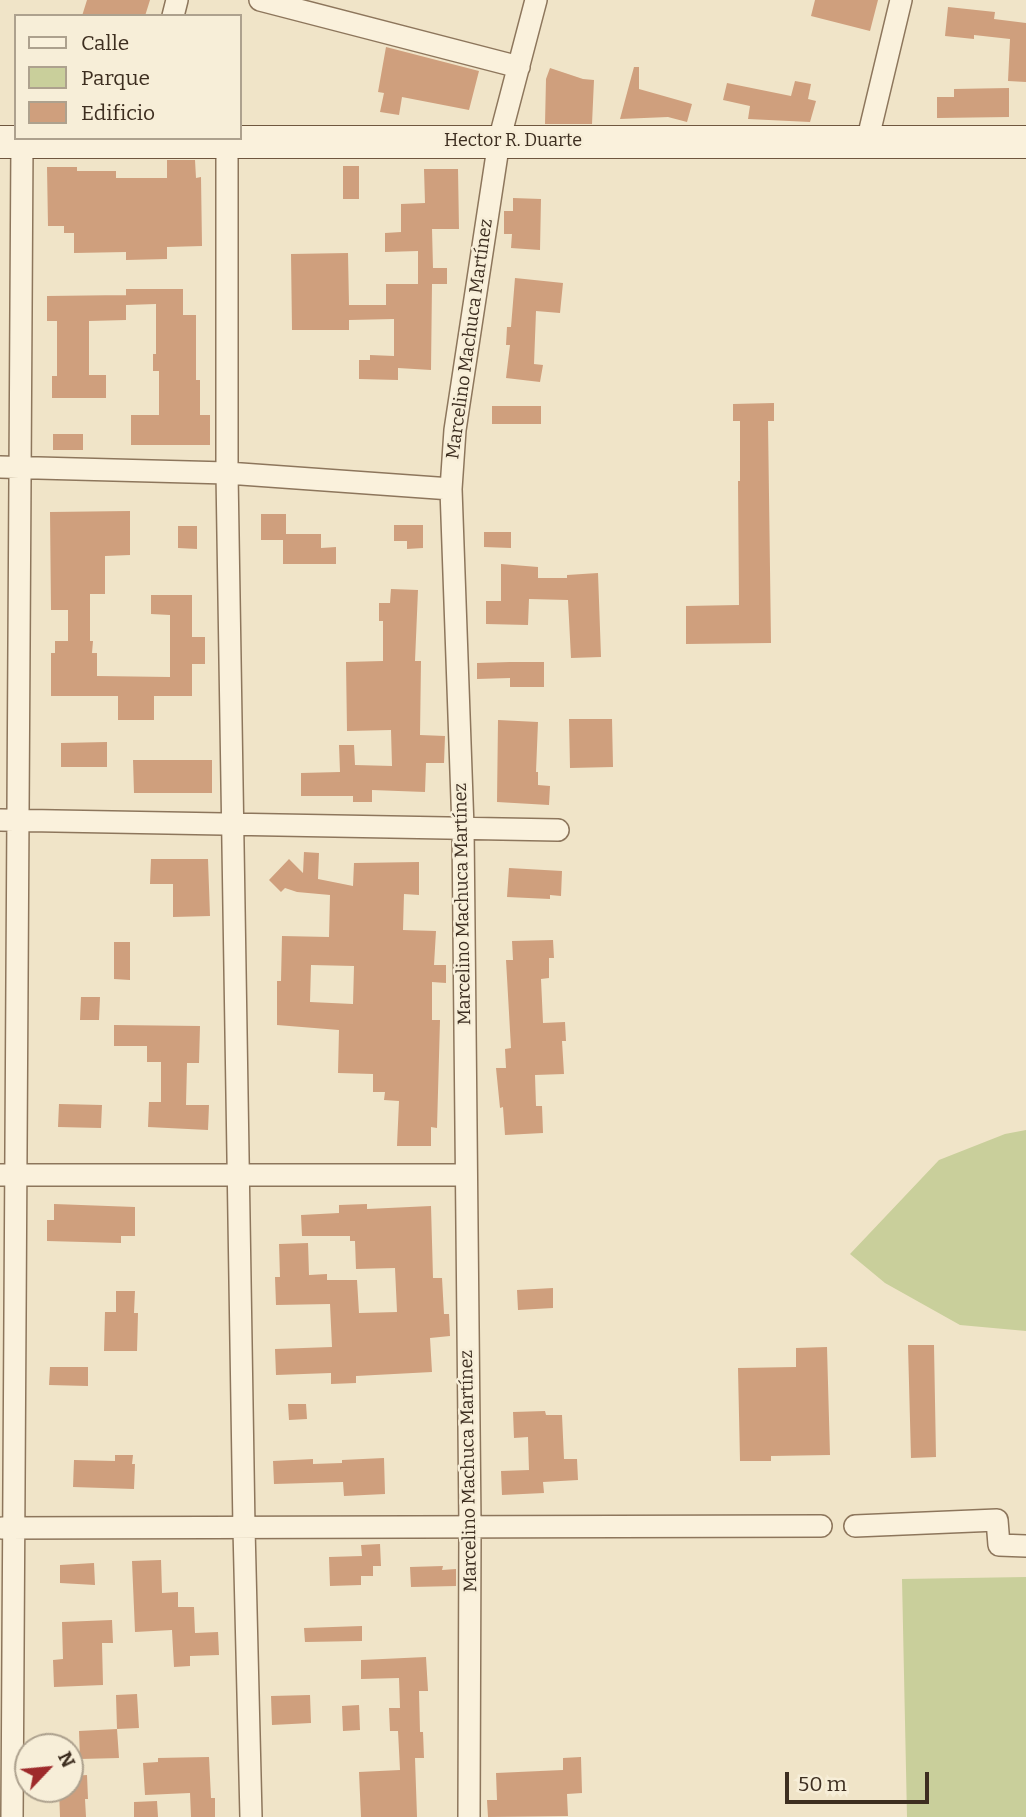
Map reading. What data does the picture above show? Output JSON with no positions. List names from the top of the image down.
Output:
{
  "streets": {
    "street": ["Hector R. Duarte", "Marcelino Machuca Martínez"]
  },
  "crossings": [
    ["Hector R. Duarte", "Marcelino Machuca Martínez"]
  ],
  "legend": ["Calle", "Parque", "Edificio"],
  "scale_bar": "50 m",
  "north": "top right"
}
